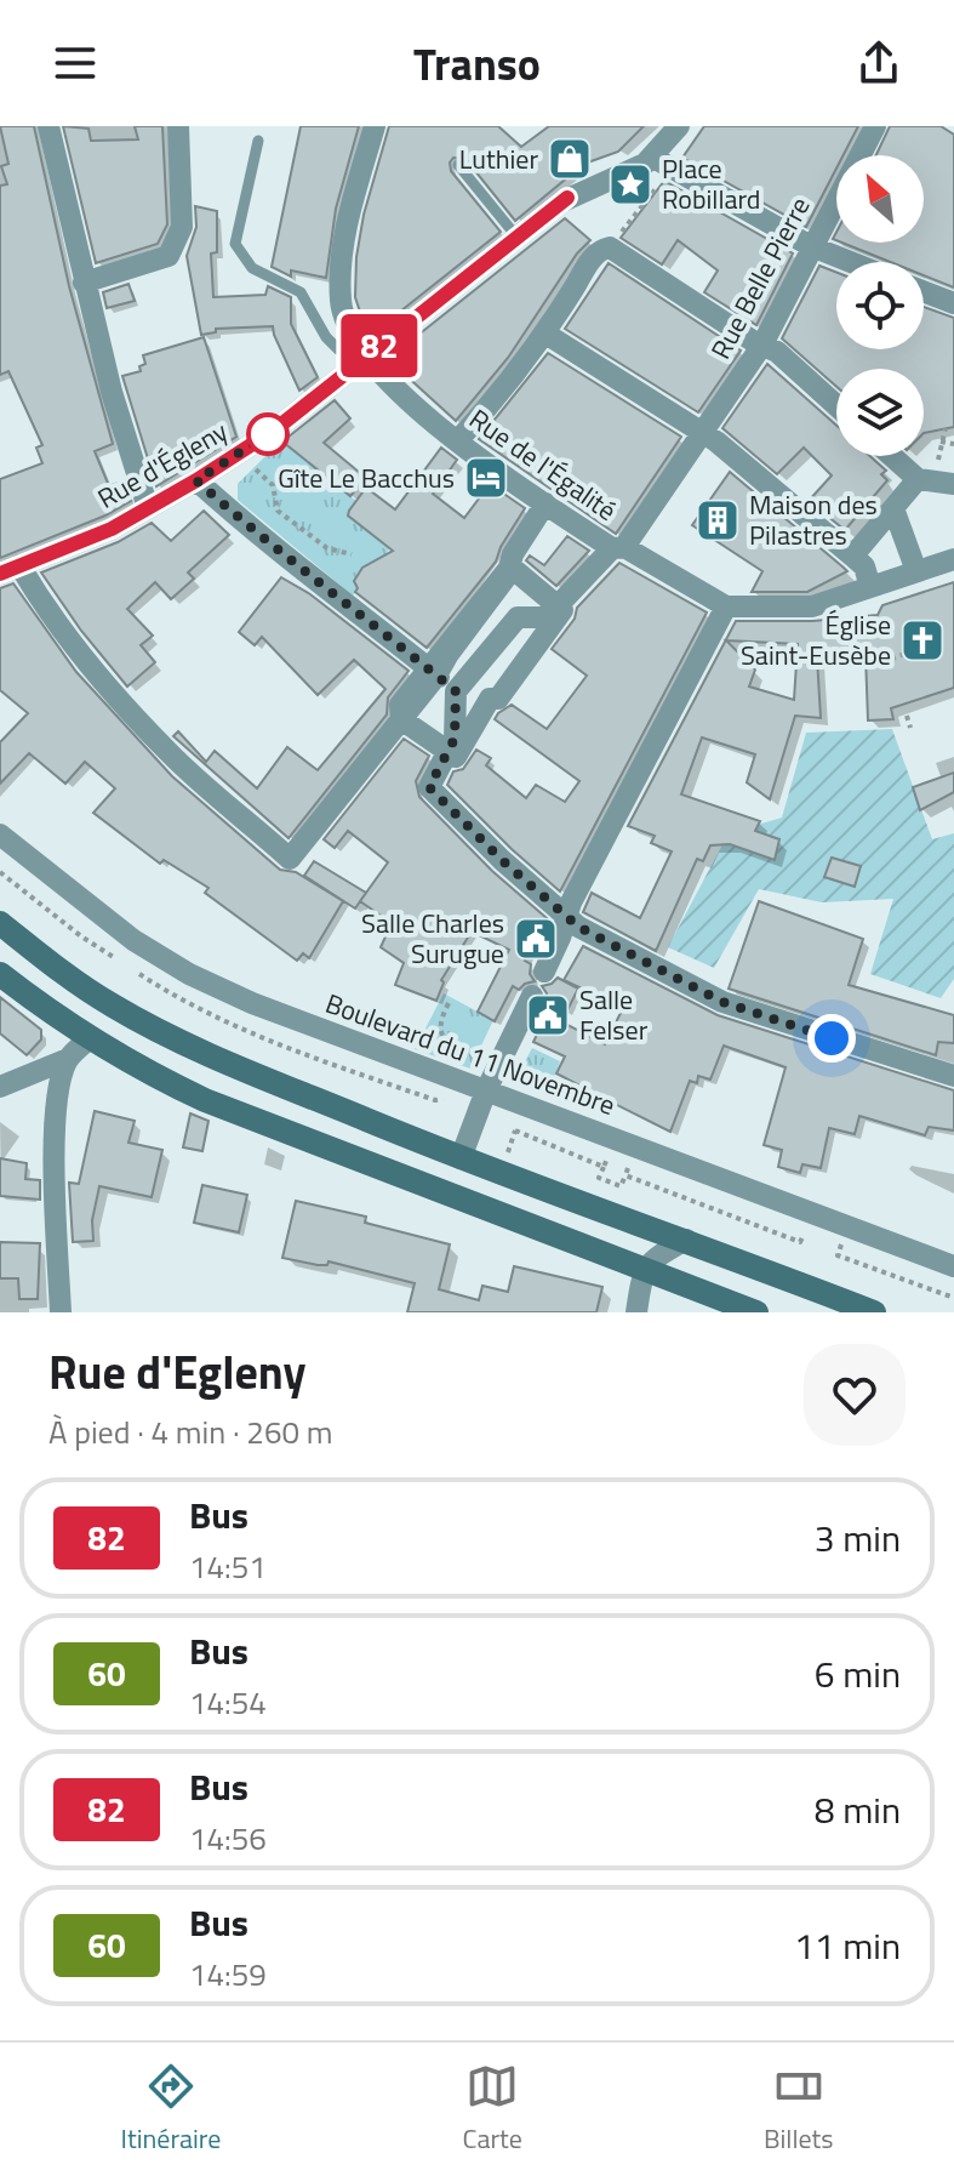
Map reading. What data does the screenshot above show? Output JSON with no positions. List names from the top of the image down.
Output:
{
  "streets": {
    "street": [
      "Rue Belle Pierre",
      "Rue d'Égleny",
      "Rue de l'Égalité",
      "Boulevard du 11 Novembre"
    ]
  },
  "crossings": [
    ["Rue Belle Pierre", "Rue de l'Égalité"],
    ["Rue d'Égleny", "Rue de l'Égalité"]
  ],
  "places": {
    "shop": ["Luthier"],
    "place": ["Place Robillard"],
    "hotel": ["Gîte Le Bacchus"],
    "building": ["Maison des Pilastres"],
    "church": ["Église Saint-Eusèbe"],
    "public building": ["Salle Charles Surugue", "Salle Felser"]
  },
  "lines": ["bus line 82"],
  "north": "top left",
  "page": {
    "header": "Transo",
    "on_map": "82",
    "heading": ["Rue d'Egleny", "À pied · 4 min · 260 m"],
    "list": [
      {
        "mark": "82",
        "name": "Bus",
        "note": "14:51",
        "value": "3 min"
      },
      {
        "mark": "60",
        "name": "Bus",
        "note": "14:54",
        "value": "6 min"
      },
      {
        "mark": "82",
        "name": "Bus",
        "note": "14:56",
        "value": "8 min"
      },
      {
        "mark": "60",
        "name": "Bus",
        "note": "14:59",
        "value": "11 min"
      }
    ],
    "tabs": ["Itinéraire", "Carte", "Billets"]
  }
}
